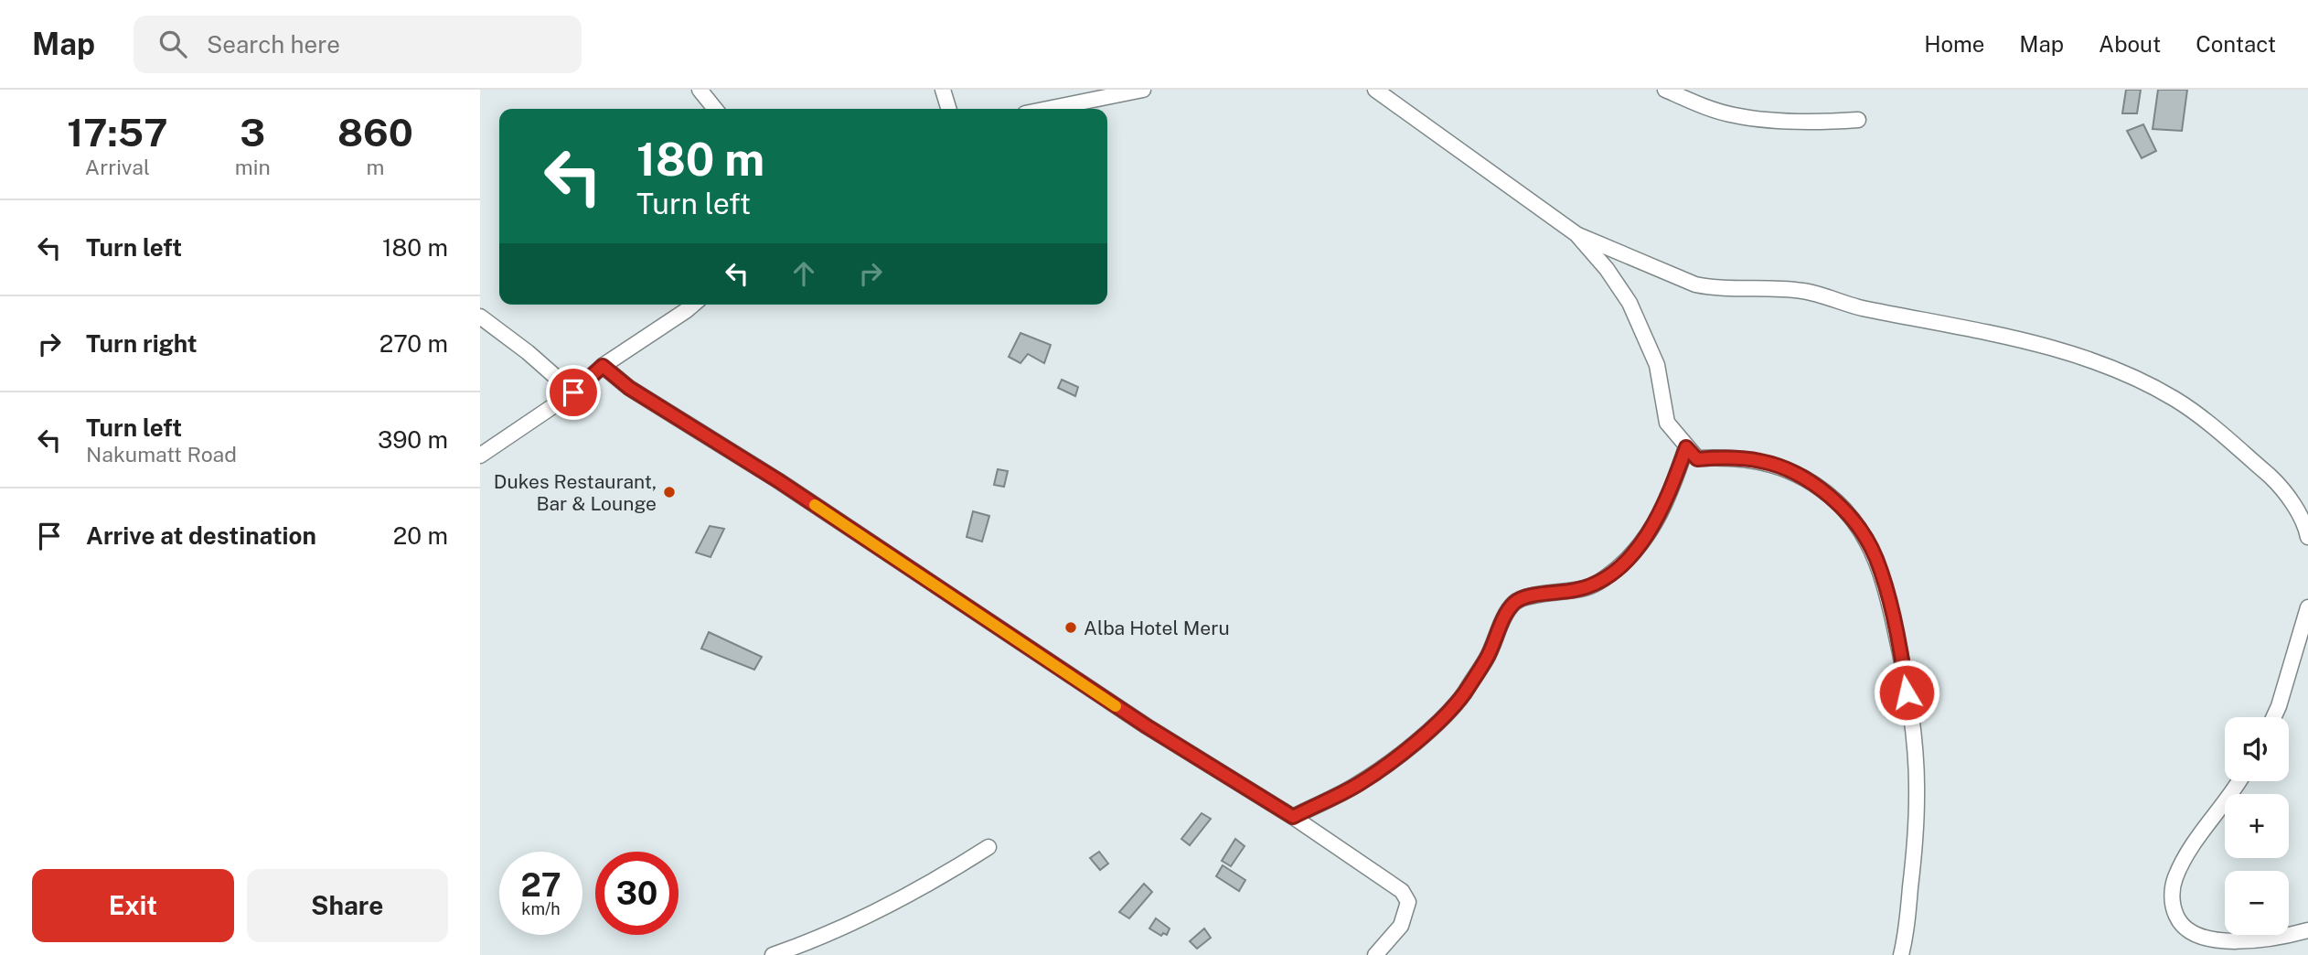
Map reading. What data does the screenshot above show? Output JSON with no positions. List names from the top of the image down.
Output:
{
  "places": ["Dukes Restaurant, Bar & Lounge", "Alba Hotel Meru"],
  "page": {
    "header": "Map",
    "search": "Search here",
    "nav": [
      "Home",
      "Map",
      "About",
      "Contact"
    ],
    "eta": [
      "17:57",
      "Arrival",
      "3",
      "min",
      "860",
      "m"
    ],
    "turn": ["180 m", "Turn left"],
    "list": [
      {
        "name": "Turn left",
        "value": "180 m"
      },
      {
        "name": "Turn right",
        "value": "270 m"
      },
      {
        "name": "Turn left",
        "note": "Nakumatt Road",
        "value": "390 m"
      },
      {
        "name": "Arrive at destination",
        "value": "20 m"
      }
    ],
    "map_buttons": ["+", "−"],
    "speed": "27 km/h",
    "limit": "30",
    "buttons": ["Exit", "Share"]
  }
}
